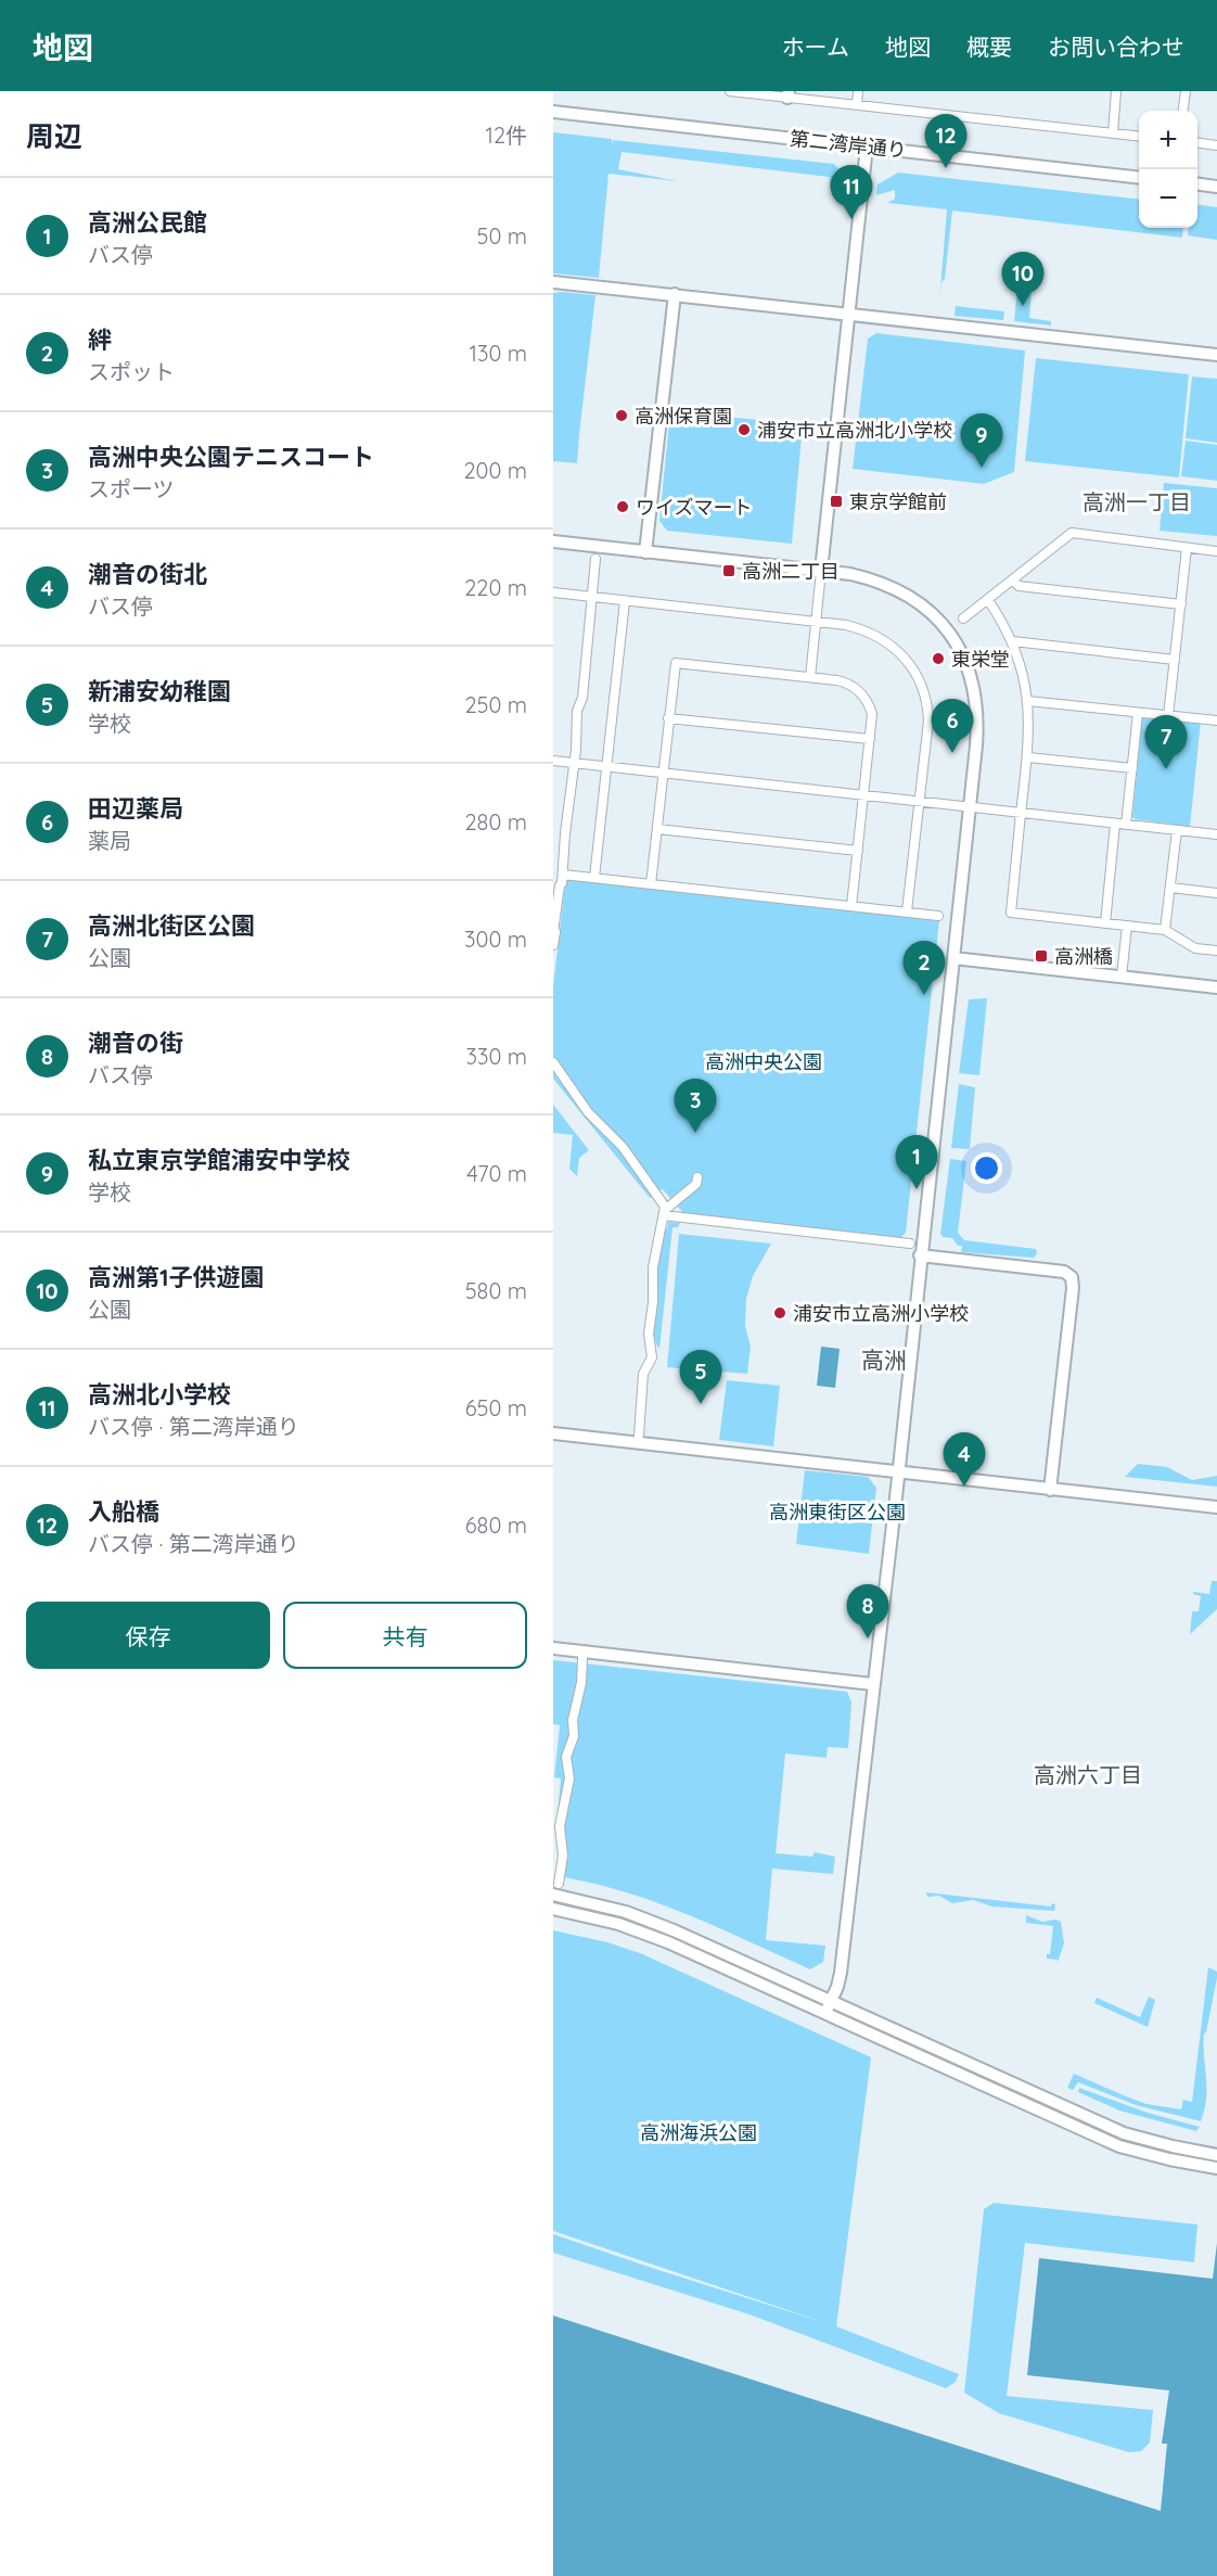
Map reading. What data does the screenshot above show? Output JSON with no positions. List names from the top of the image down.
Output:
{
  "streets": {
    "street": ["第二湾岸通り"]
  },
  "districts": ["高洲一丁目", "高洲", "高洲六丁目"],
  "parks": ["高洲中央公園", "高洲東街区公園", "高洲海浜公園"],
  "places": {
    "other": [
      "高洲保育園",
      "浦安市立高洲北小学校",
      "ワイズマート",
      "東栄堂",
      "浦安市立高洲小学校"
    ],
    "transit": ["東京学館前", "高洲二丁目", "高洲橋"]
  },
  "page": {
    "header": "地図",
    "nav": [
      "ホーム",
      "地図",
      "概要",
      "お問い合わせ"
    ],
    "heading": ["周辺", "12件"],
    "map_buttons": ["+", "−"],
    "pins": [
      "12",
      "11",
      "10",
      "9",
      "6",
      "7",
      "2",
      "3",
      "1",
      "5",
      "4",
      "8"
    ],
    "list": [
      {
        "mark": "1",
        "name": "高洲公民館",
        "note": "バス停",
        "value": "50 m"
      },
      {
        "mark": "2",
        "name": "絆",
        "note": "スポット",
        "value": "130 m"
      },
      {
        "mark": "3",
        "name": "高洲中央公園テニスコート",
        "note": "スポーツ",
        "value": "200 m"
      },
      {
        "mark": "4",
        "name": "潮音の街北",
        "note": "バス停",
        "value": "220 m"
      },
      {
        "mark": "5",
        "name": "新浦安幼稚園",
        "note": "学校",
        "value": "250 m"
      },
      {
        "mark": "6",
        "name": "田辺薬局",
        "note": "薬局",
        "value": "280 m"
      },
      {
        "mark": "7",
        "name": "高洲北街区公園",
        "note": "公園",
        "value": "300 m"
      },
      {
        "mark": "8",
        "name": "潮音の街",
        "note": "バス停",
        "value": "330 m"
      },
      {
        "mark": "9",
        "name": "私立東京学館浦安中学校",
        "note": "学校",
        "value": "470 m"
      },
      {
        "mark": "10",
        "name": "高洲第1子供遊園",
        "note": "公園",
        "value": "580 m"
      },
      {
        "mark": "11",
        "name": "高洲北小学校",
        "note": "バス停 · 第二湾岸通り",
        "value": "650 m"
      },
      {
        "mark": "12",
        "name": "入船橋",
        "note": "バス停 · 第二湾岸通り",
        "value": "680 m"
      }
    ],
    "buttons": ["保存", "共有"]
  }
}
